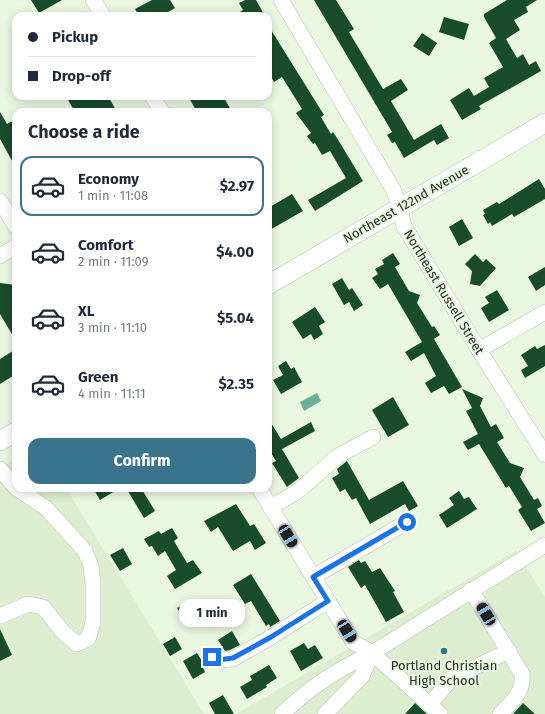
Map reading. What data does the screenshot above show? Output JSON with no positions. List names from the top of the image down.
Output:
{
  "streets": {
    "main road": ["Northeast 122nd Avenue"],
    "street": ["Northeast Russell Street"]
  },
  "crossings": [
    ["Northeast 122nd Avenue", "Northeast Russell Street"]
  ],
  "places": ["Portland Christian High School"],
  "page": {
    "banner": ["Pickup", "Drop-off"],
    "heading": "Choose a ride",
    "list": [
      {
        "name": "Economy",
        "note": "1 min · 11:08",
        "value": "$2.97"
      },
      {
        "name": "Comfort",
        "note": "2 min · 11:09",
        "value": "$4.00"
      },
      {
        "name": "XL",
        "note": "3 min · 11:10",
        "value": "$5.04"
      },
      {
        "name": "Green",
        "note": "4 min · 11:11",
        "value": "$2.35"
      }
    ],
    "buttons": "Confirm",
    "bubble": "1 min"
  }
}
